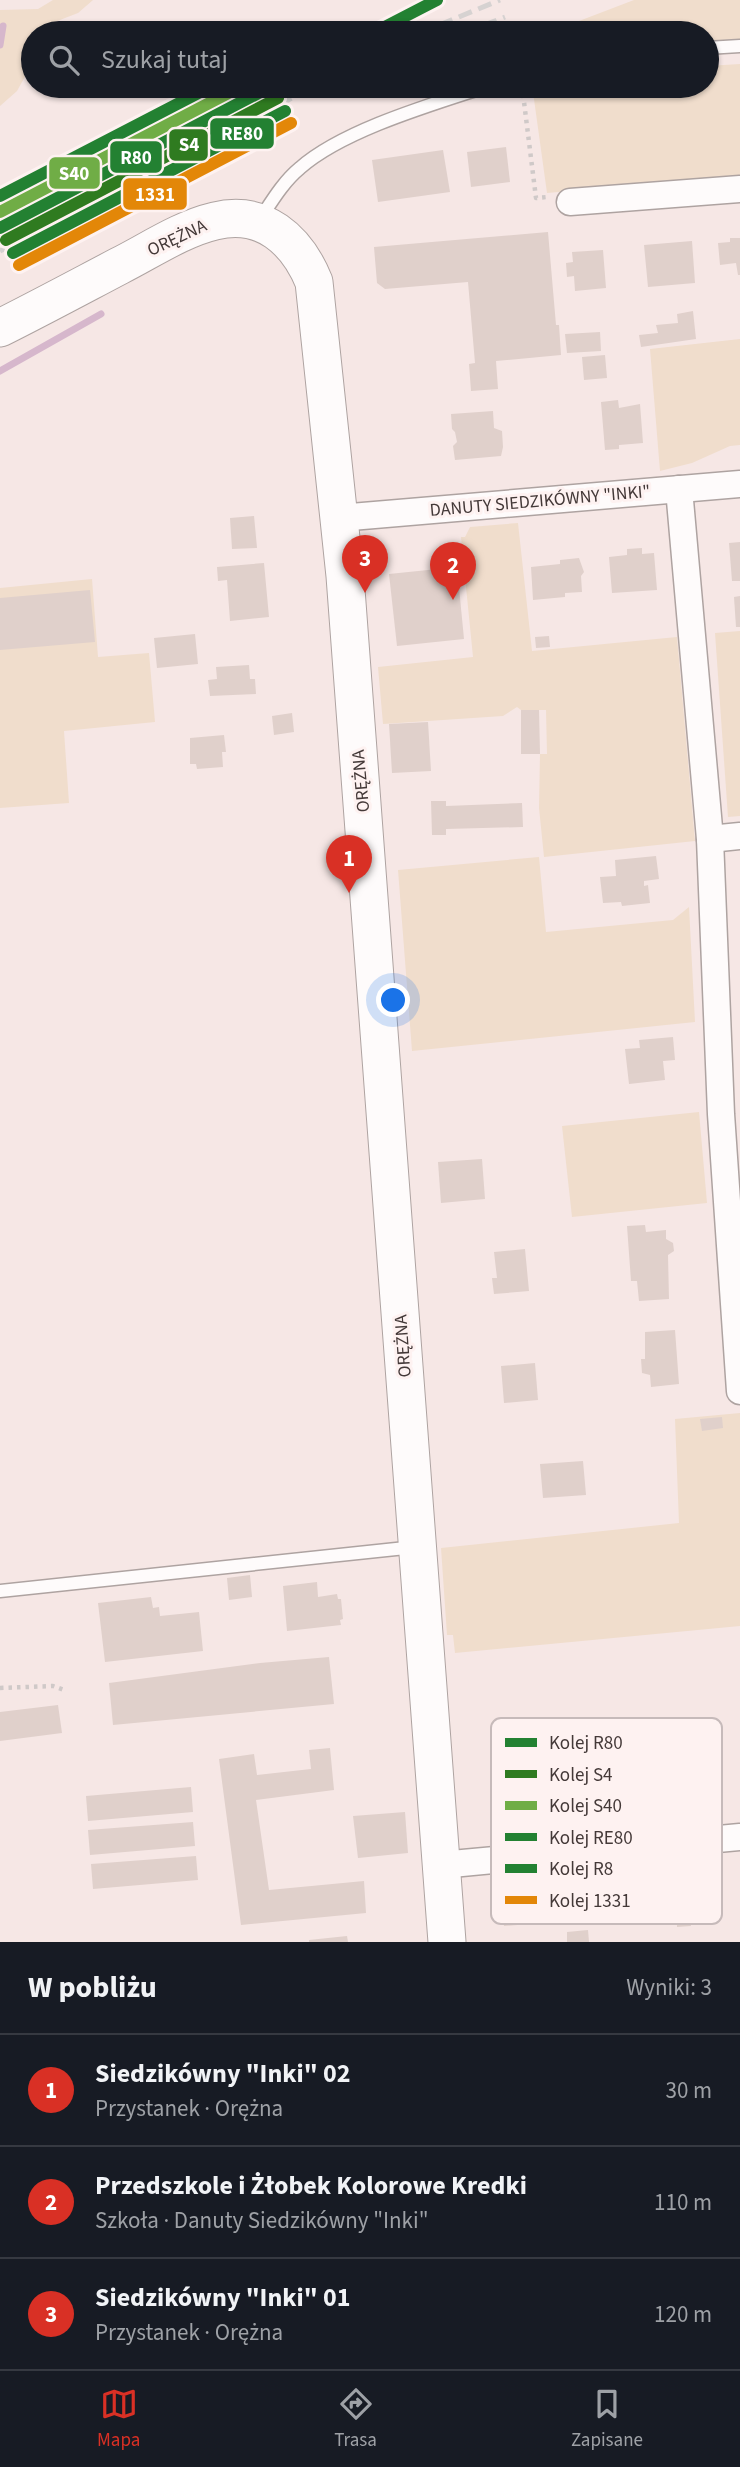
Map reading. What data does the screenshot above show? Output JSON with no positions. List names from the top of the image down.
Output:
{
  "streets": {
    "street": ["ORĘŻNA", "DANUTY SIEDZIKÓWNY \"INKI\""]
  },
  "crossings": [
    ["ORĘŻNA", "DANUTY SIEDZIKÓWNY \"INKI\""]
  ],
  "lines": [
    "rail line R80",
    "rail line S4",
    "rail line S40",
    "rail line R8",
    "rail line RE80",
    "rail line 1331"
  ],
  "legend": [
    "Kolej R80",
    "Kolej S4",
    "Kolej S40",
    "Kolej RE80",
    "Kolej R8",
    "Kolej 1331"
  ],
  "page": {
    "search": "Szukaj tutaj",
    "pins": ["3", "2", "1"],
    "heading": ["W pobliżu", "Wyniki: 3"],
    "list": [
      {
        "mark": "1",
        "name": "Siedzikówny \"Inki\" 02",
        "note": "Przystanek · Orężna",
        "value": "30 m"
      },
      {
        "mark": "2",
        "name": "Przedszkole i Żłobek Kolorowe Kredki",
        "note": "Szkoła · Danuty Siedzikówny \"Inki\"",
        "value": "110 m"
      },
      {
        "mark": "3",
        "name": "Siedzikówny \"Inki\" 01",
        "note": "Przystanek · Orężna",
        "value": "120 m"
      }
    ],
    "nav": ["Mapa", "Trasa", "Zapisane"]
  }
}
